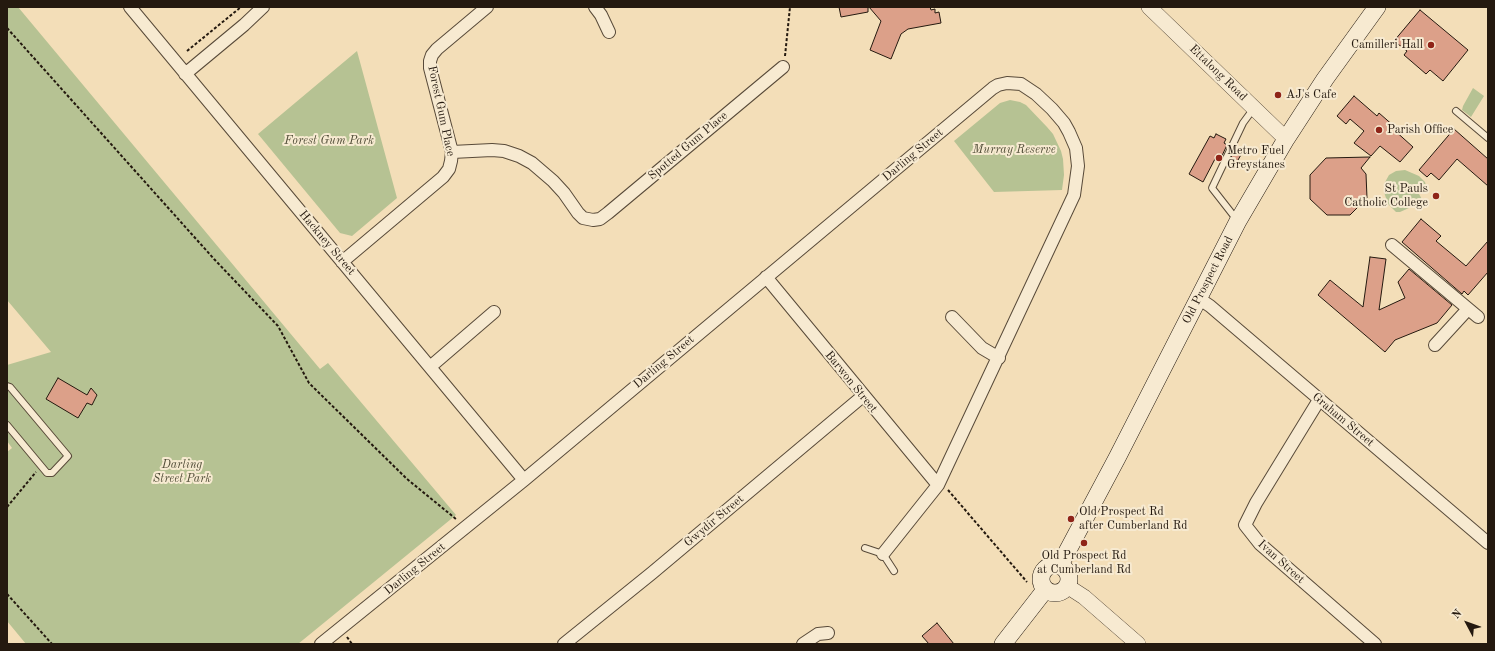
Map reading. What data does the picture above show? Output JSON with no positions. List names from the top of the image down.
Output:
{
  "streets": {
    "main road": ["Old Prospect Road"],
    "street": [
      "Ettalong Road",
      "Forest Gum Place",
      "Spotted Gum Place",
      "Darling Street",
      "Hackney Street",
      "Barwon Street",
      "Graham Street",
      "Gwydir Street",
      "Ivan Street"
    ]
  },
  "crossings": [
    ["Ettalong Road", "Old Prospect Road"],
    ["Forest Gum Place", "Spotted Gum Place"],
    ["Forest Gum Place", "Hackney Street"],
    ["Darling Street", "Hackney Street"],
    ["Darling Street", "Barwon Street"],
    ["Old Prospect Road", "Graham Street"],
    ["Barwon Street", "Gwydir Street"],
    ["Graham Street", "Ivan Street"]
  ],
  "parks": ["Forest Gum Park", "Murray Reserve", "Darling Street Park"],
  "places": [
    "Camilleri Hall",
    "AJ's Cafe",
    "Parish Office",
    "Metro Fuel Greystanes",
    "St Pauls Catholic College",
    "Old Prospect Rd after Cumberland Rd",
    "Old Prospect Rd at Cumberland Rd"
  ],
  "north": "top left"
}
